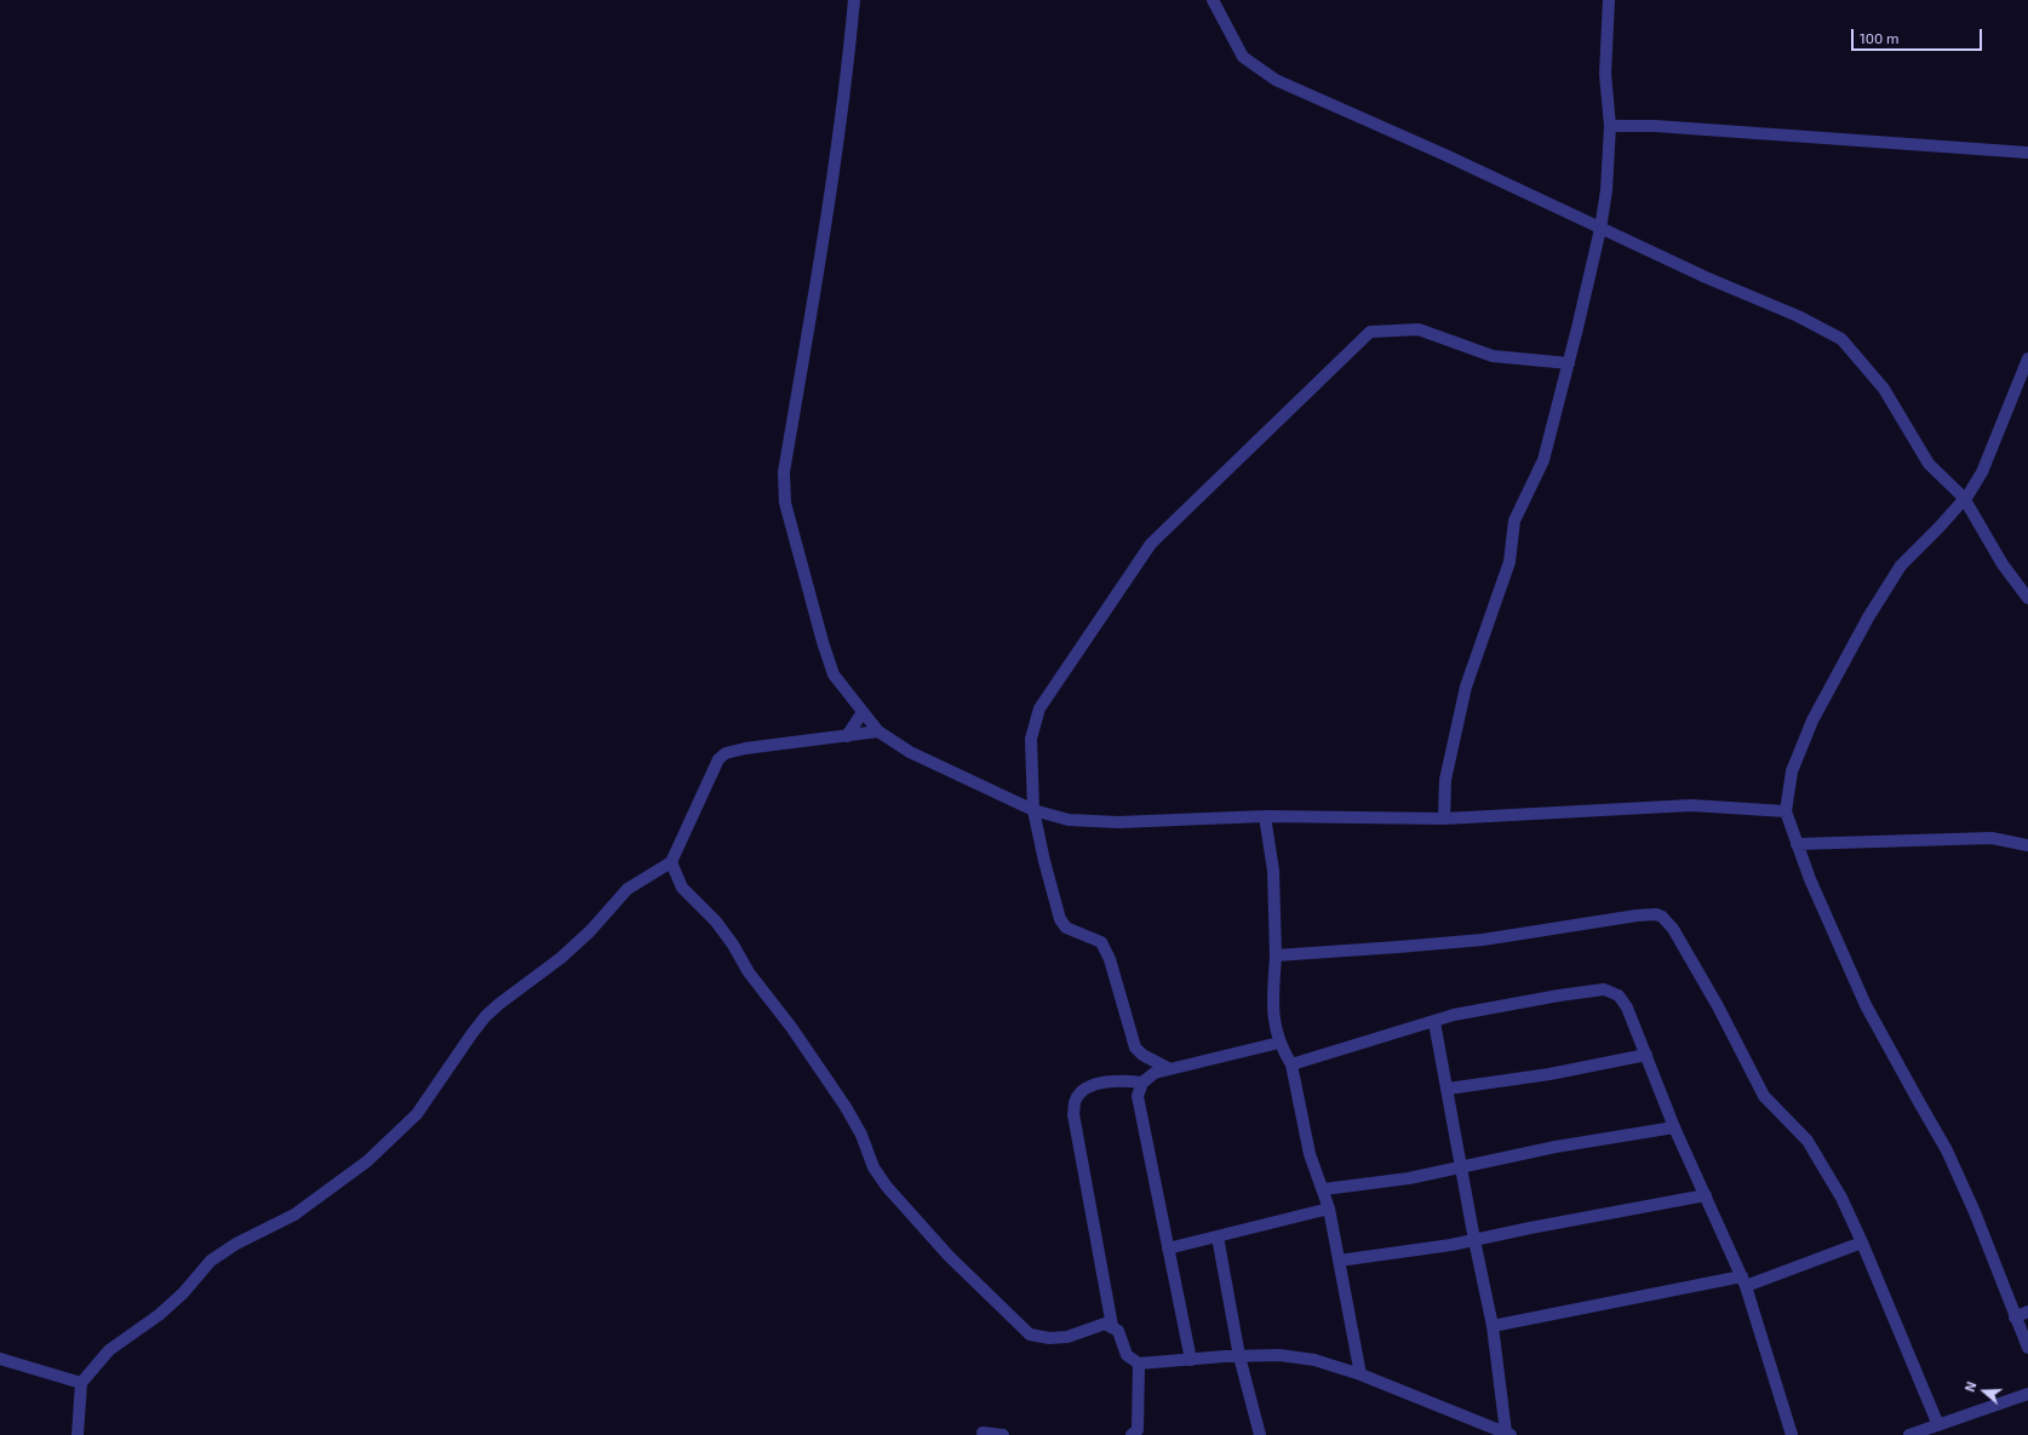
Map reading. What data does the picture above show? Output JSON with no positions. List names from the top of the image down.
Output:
{
  "scale_bar": "100 m",
  "north": "left"
}
